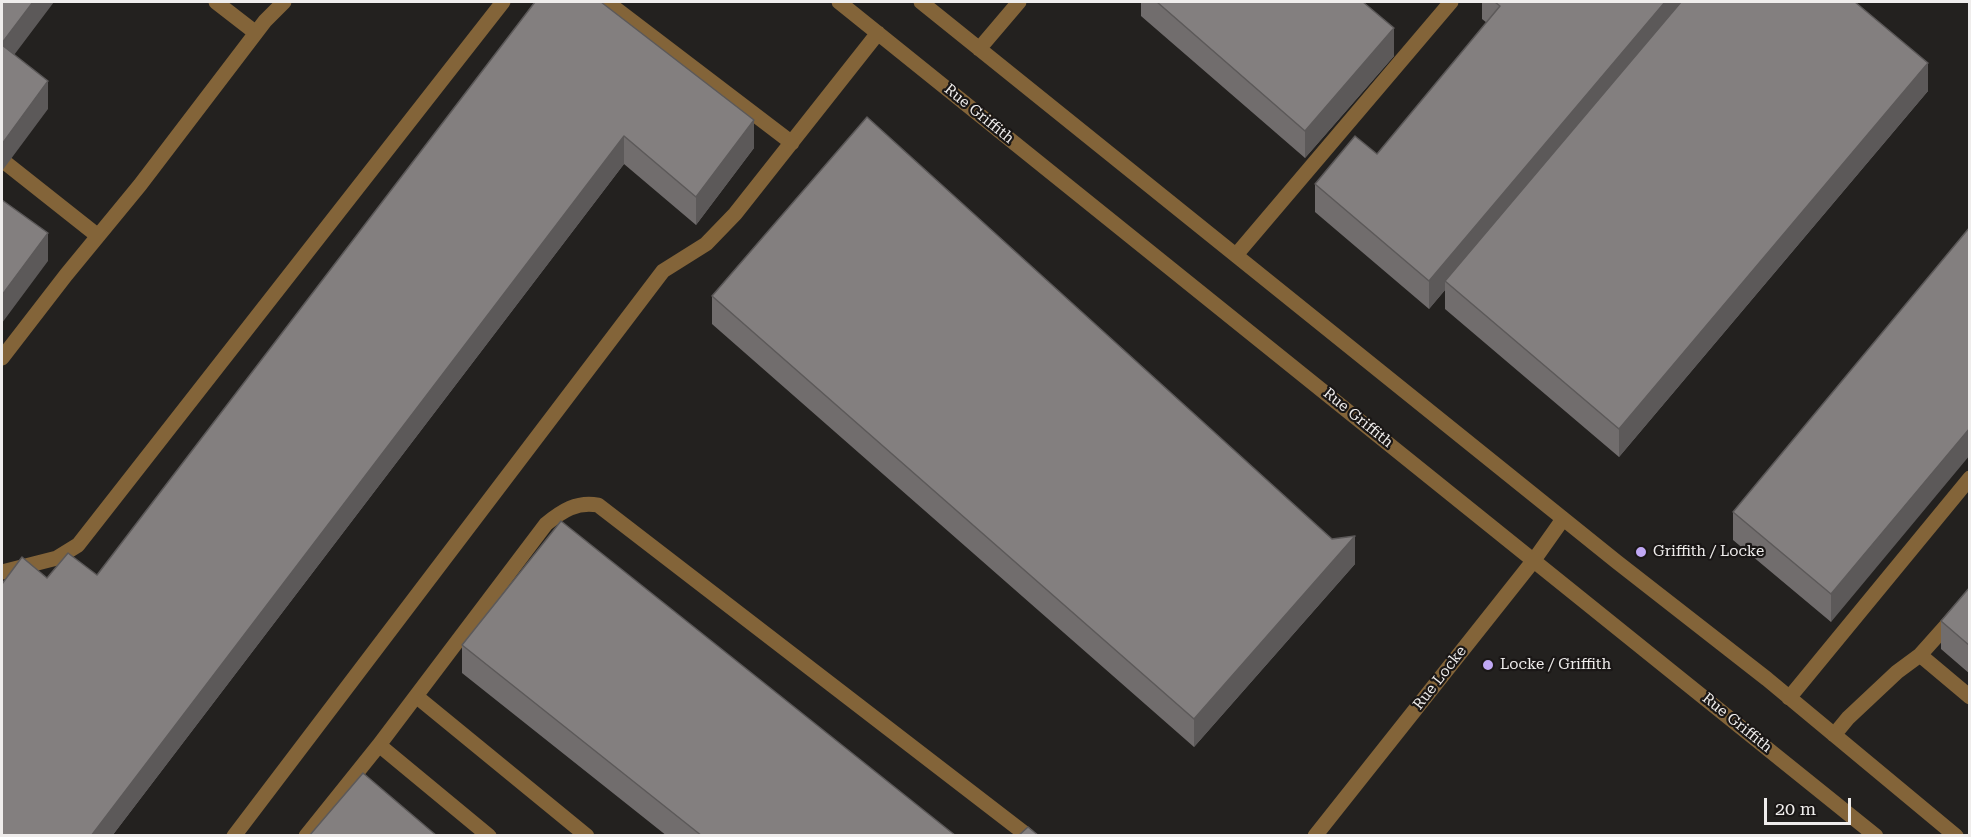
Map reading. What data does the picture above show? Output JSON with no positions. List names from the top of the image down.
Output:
{
  "streets": {
    "street": ["Rue Griffith", "Rue Locke"]
  },
  "crossings": [
    ["Rue Griffith", "Rue Locke"]
  ],
  "places": ["Griffith / Locke", "Locke / Griffith"],
  "scale_bar": "20 m"
}
